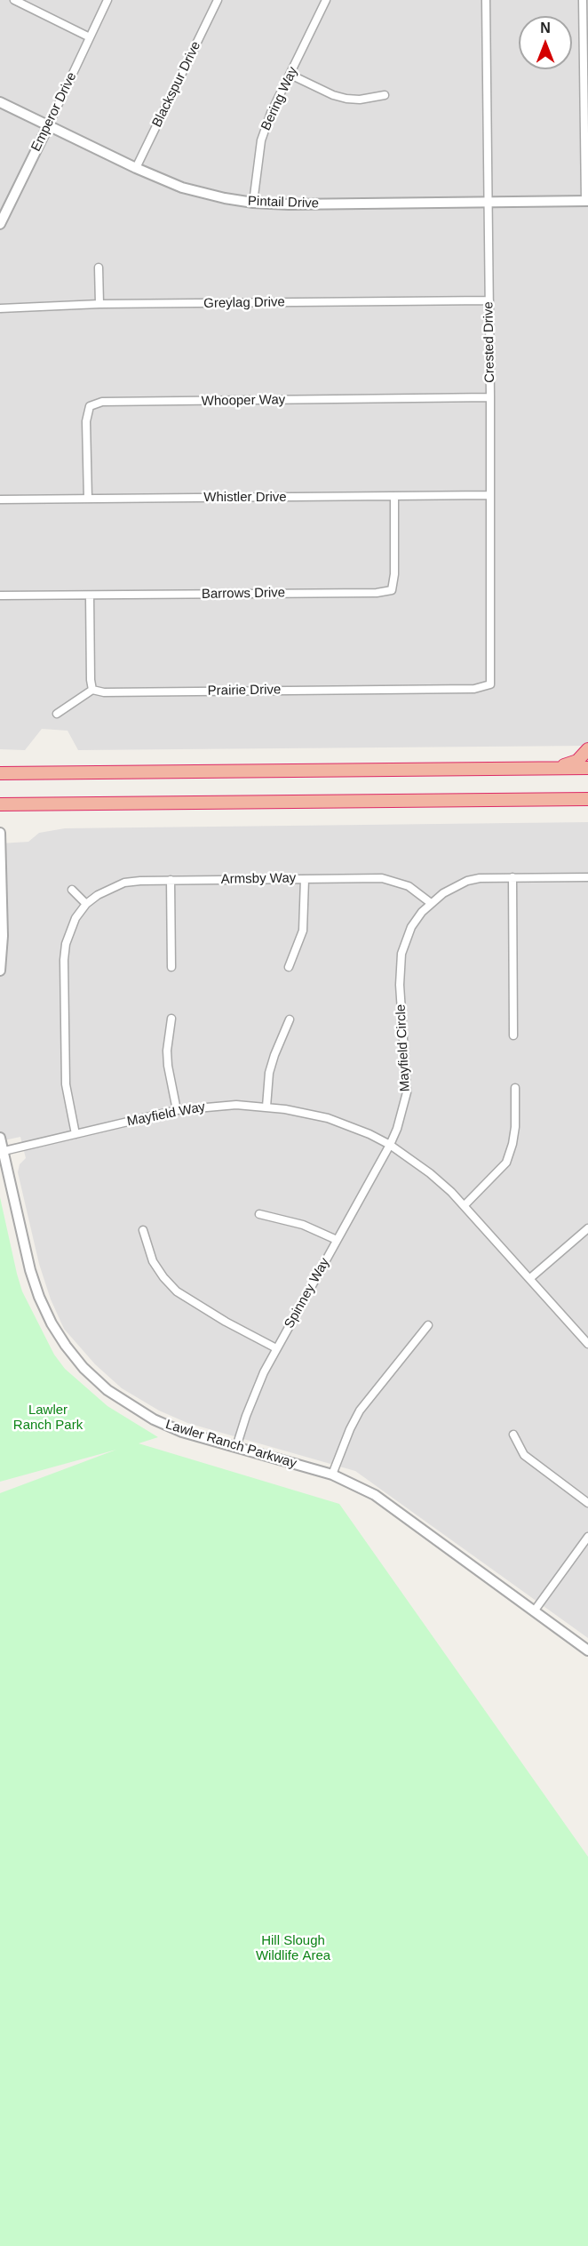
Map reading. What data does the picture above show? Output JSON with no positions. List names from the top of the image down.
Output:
{
  "streets": {
    "street": [
      "Blackspur Drive",
      "Bering Way",
      "Emperor Drive",
      "Pintail Drive",
      "Greylag Drive",
      "Crested Drive",
      "Whooper Way",
      "Whistler Drive",
      "Barrows Drive",
      "Prairie Drive",
      "Armsby Way",
      "Mayfield Circle",
      "Mayfield Way",
      "Spinney Way",
      "Lawler Ranch Parkway"
    ]
  },
  "crossings": [
    ["Blackspur Drive", "Pintail Drive"],
    ["Bering Way", "Pintail Drive"],
    ["Emperor Drive", "Pintail Drive"],
    ["Pintail Drive", "Crested Drive"],
    ["Greylag Drive", "Crested Drive"],
    ["Crested Drive", "Whooper Way"],
    ["Crested Drive", "Whistler Drive"],
    ["Crested Drive", "Prairie Drive"],
    ["Whooper Way", "Whistler Drive"],
    ["Whistler Drive", "Barrows Drive"],
    ["Armsby Way", "Mayfield Circle"],
    ["Armsby Way", "Mayfield Way"],
    ["Mayfield Circle", "Mayfield Way"],
    ["Mayfield Circle", "Spinney Way"],
    ["Mayfield Way", "Spinney Way"],
    ["Mayfield Way", "Lawler Ranch Parkway"],
    ["Spinney Way", "Lawler Ranch Parkway"]
  ],
  "parks": ["Lawler Ranch Park", "Hill Slough Wildlife Area"],
  "north": "top"
}
